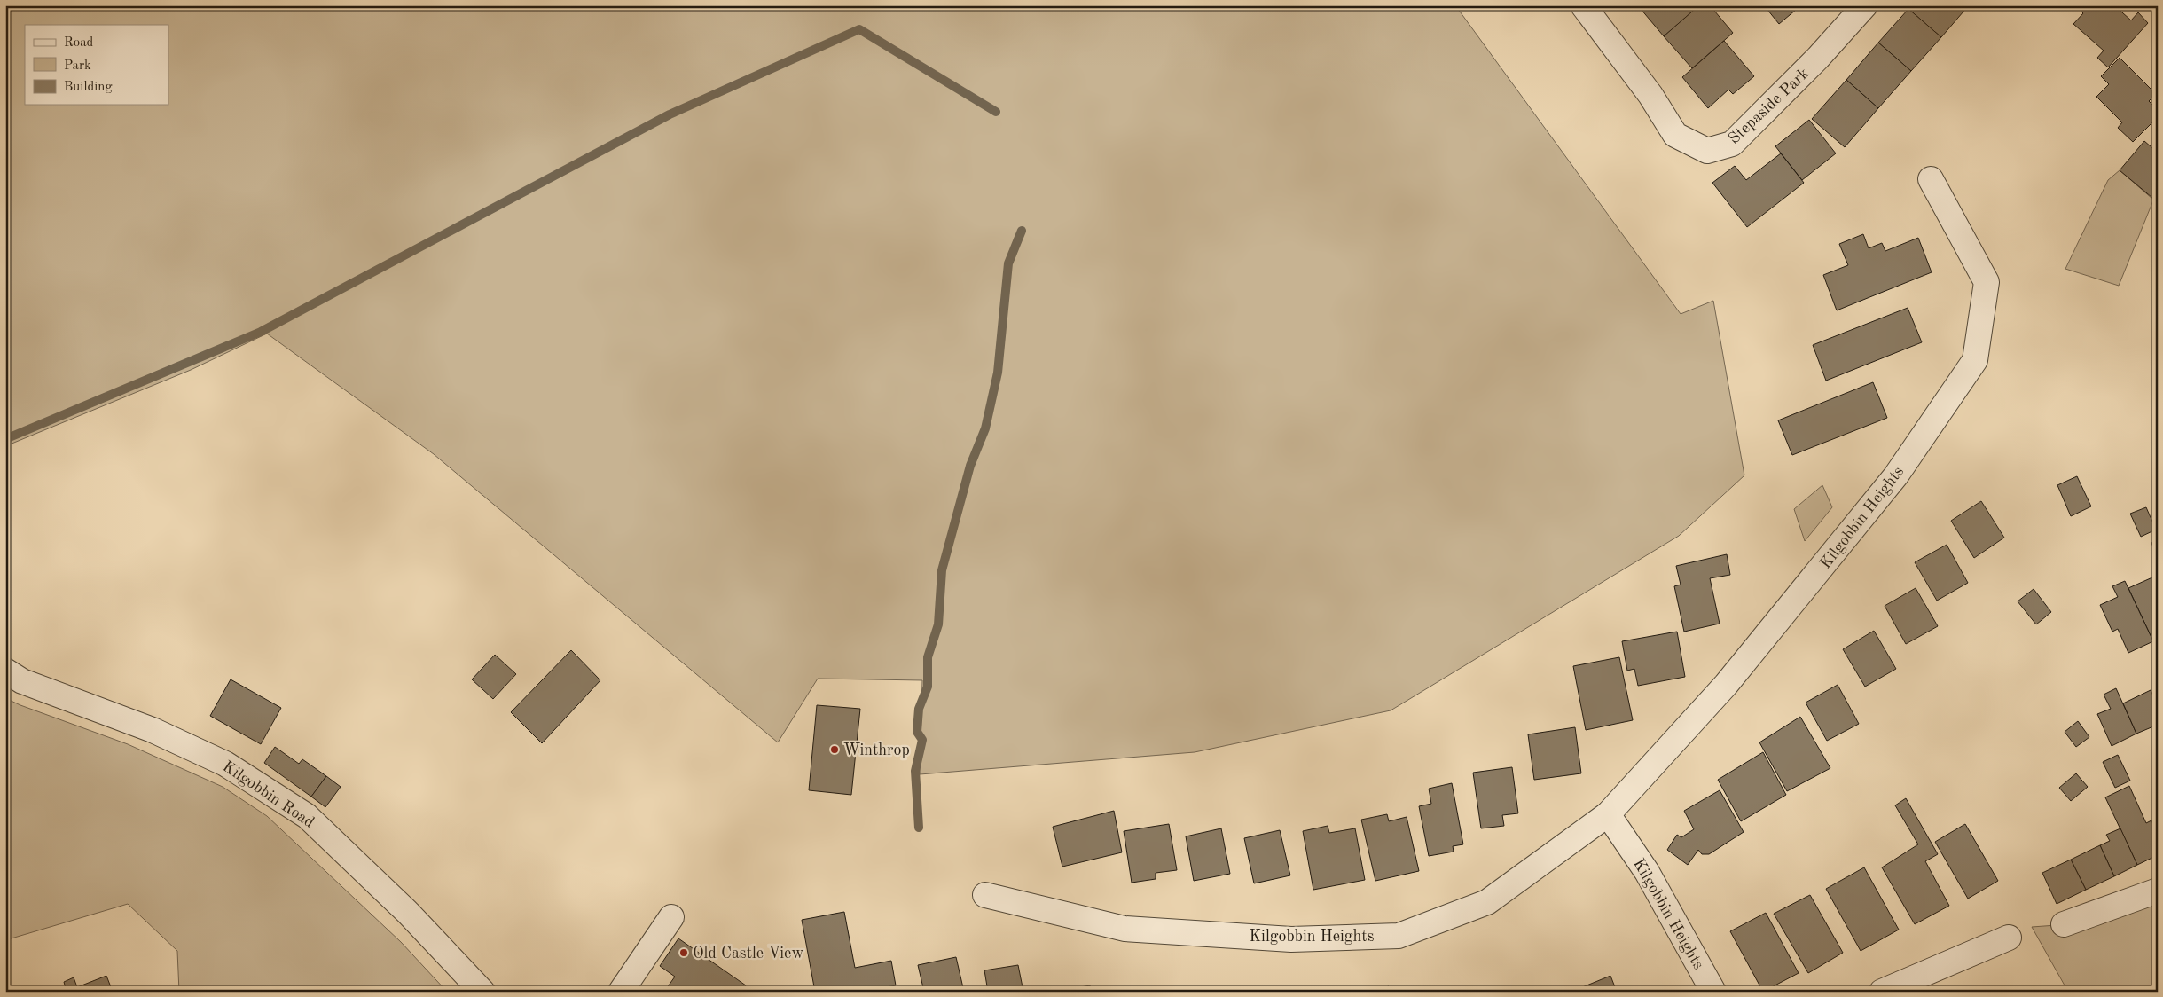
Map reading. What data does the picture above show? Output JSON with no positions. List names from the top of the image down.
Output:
{
  "streets": {
    "street": ["Stepaside Park", "Kilgobbin Heights", "Kilgobbin Road"]
  },
  "places": ["Winthrop", "Old Castle View"],
  "legend": ["Road", "Park", "Building"]
}
